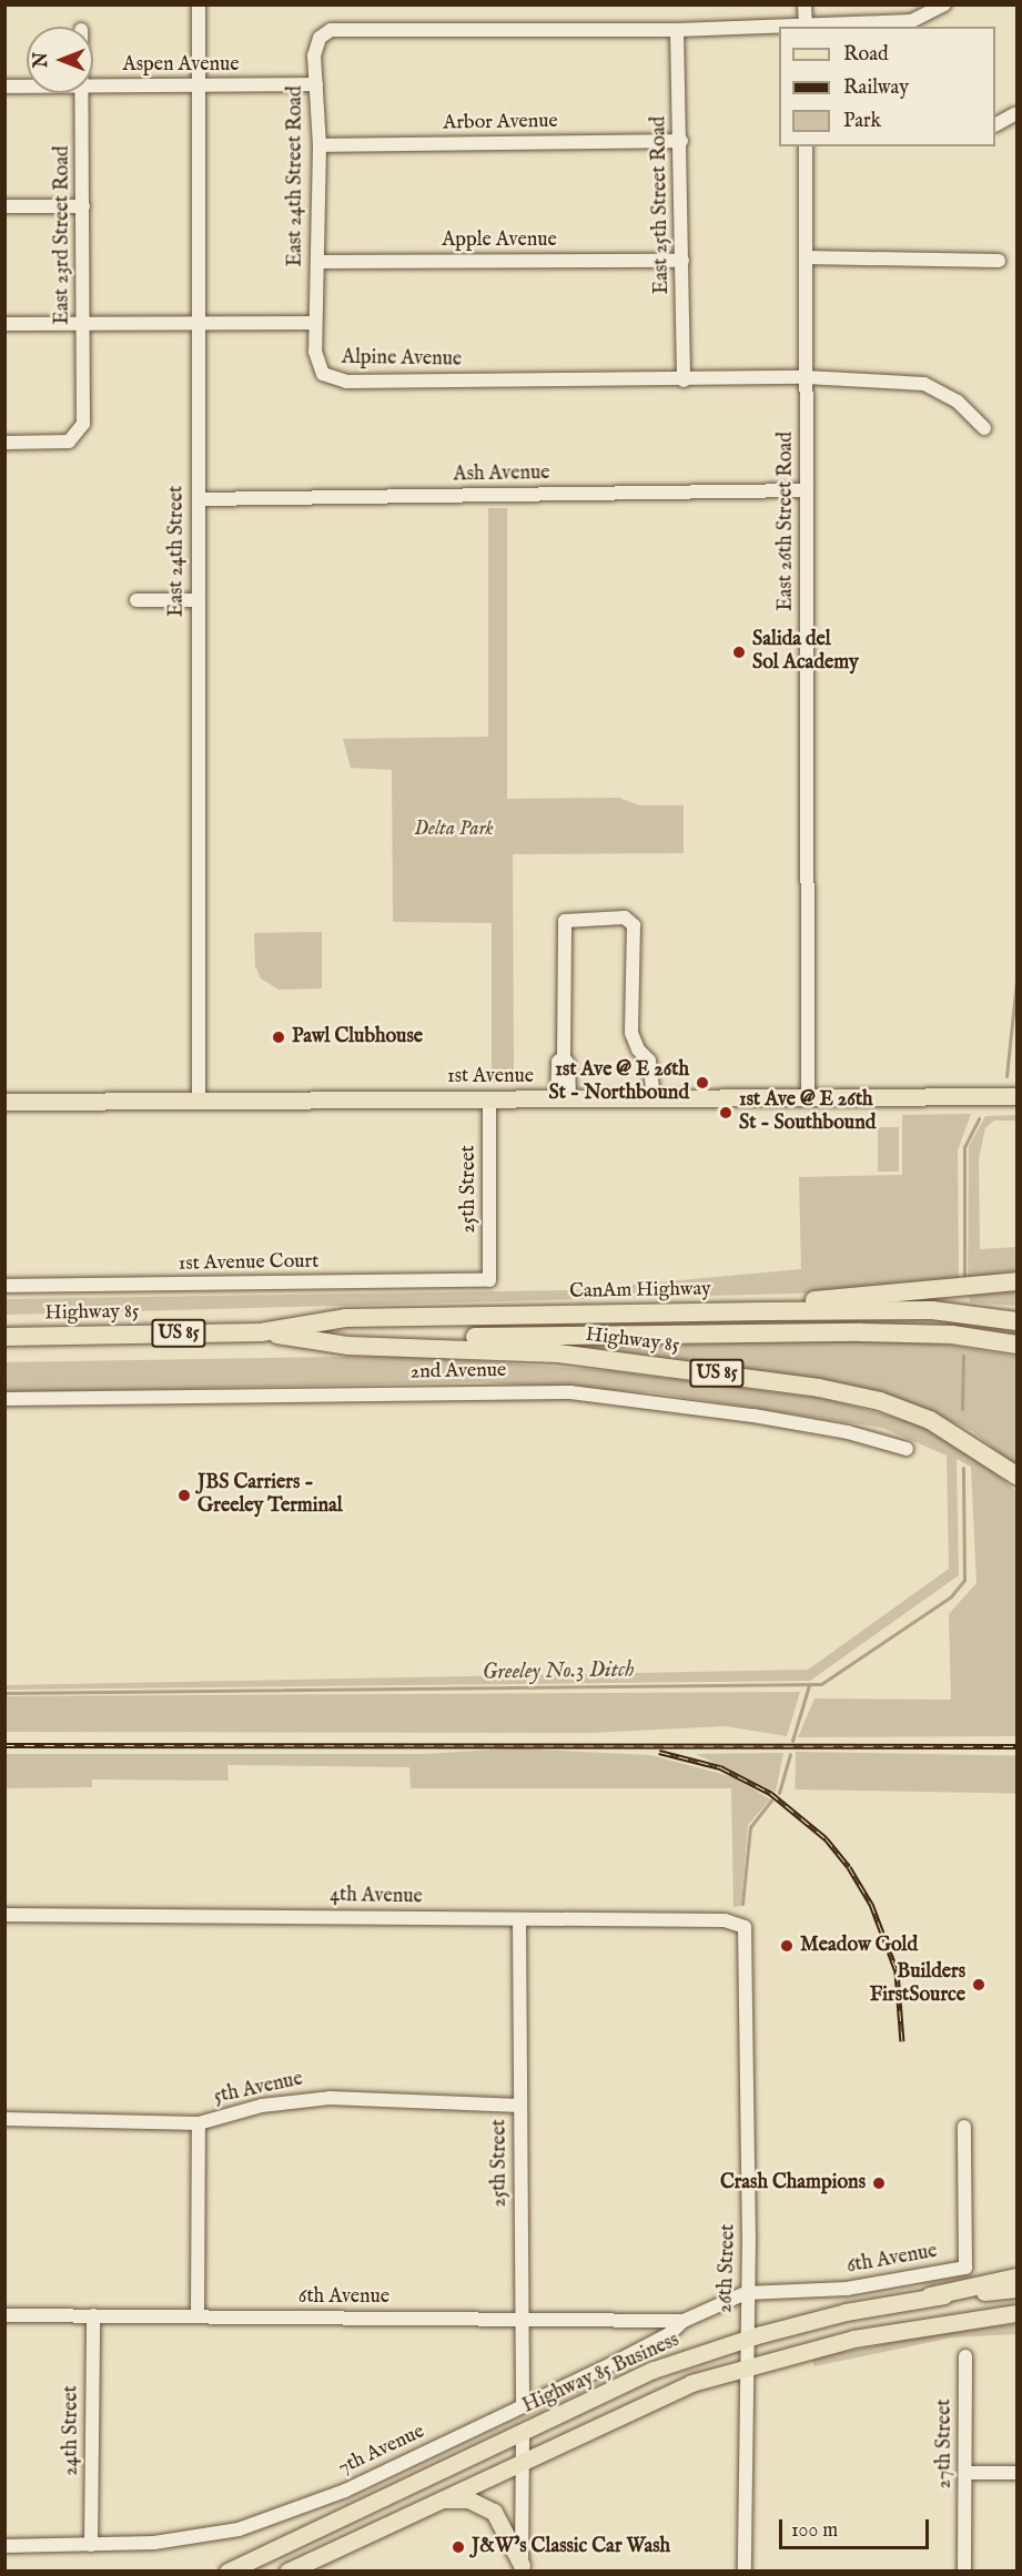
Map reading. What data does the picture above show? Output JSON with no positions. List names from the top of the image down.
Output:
{
  "streets": {
    "highway": ["CanAm Highway", "Highway 85", "US 85"],
    "main road": ["1st Avenue", "Highway 85 Business"],
    "street": [
      "Aspen Avenue",
      "Arbor Avenue",
      "East 24th Street Road",
      "East 25th Street Road",
      "East 23rd Street Road",
      "Apple Avenue",
      "Alpine Avenue",
      "Ash Avenue",
      "East 26th Street Road",
      "East 24th Street",
      "25th Street",
      "1st Avenue Court",
      "2nd Avenue",
      "4th Avenue",
      "5th Avenue",
      "6th Avenue",
      "26th Street",
      "24th Street",
      "27th Street",
      "7th Avenue"
    ]
  },
  "crossings": [
    ["Aspen Avenue", "East 24th Street Road"],
    ["Aspen Avenue", "East 24th Street"],
    ["Arbor Avenue", "East 24th Street Road"],
    ["Arbor Avenue", "East 25th Street Road"],
    ["East 24th Street Road", "East 25th Street Road"],
    ["East 24th Street Road", "Apple Avenue"],
    ["East 24th Street Road", "Alpine Avenue"],
    ["East 25th Street Road", "Apple Avenue"],
    ["East 25th Street Road", "Alpine Avenue"],
    ["Alpine Avenue", "East 26th Street Road"],
    ["Ash Avenue", "East 26th Street Road"],
    ["Ash Avenue", "East 24th Street"],
    ["East 26th Street Road", "1st Avenue"],
    ["East 24th Street", "1st Avenue"],
    ["1st Avenue", "25th Street"],
    ["25th Street", "1st Avenue Court"],
    ["25th Street", "4th Avenue"],
    ["25th Street", "5th Avenue"],
    ["25th Street", "6th Avenue"],
    ["25th Street", "7th Avenue"],
    ["CanAm Highway", "Highway 85"],
    ["CanAm Highway", "US 85"],
    ["4th Avenue", "26th Street"],
    ["6th Avenue", "26th Street"],
    ["6th Avenue", "24th Street"],
    ["6th Avenue", "7th Avenue"],
    ["26th Street", "Highway 85 Business"],
    ["26th Street", "7th Avenue"],
    ["24th Street", "7th Avenue"]
  ],
  "water": ["Greeley No.3 Ditch"],
  "parks": ["Delta Park"],
  "places": [
    "Salida del Sol Academy",
    "Pawl Clubhouse",
    "1st Ave @ E 26th St - Northbound",
    "1st Ave @ E 26th St - Southbound",
    "JBS Carriers - Greeley Terminal",
    "Meadow Gold",
    "Builders FirstSource",
    "Crash Champions",
    "J&W's Classic Car Wash"
  ],
  "legend": ["Road", "Railway", "Park"],
  "scale_bar": "100 m",
  "north": "left"
}
